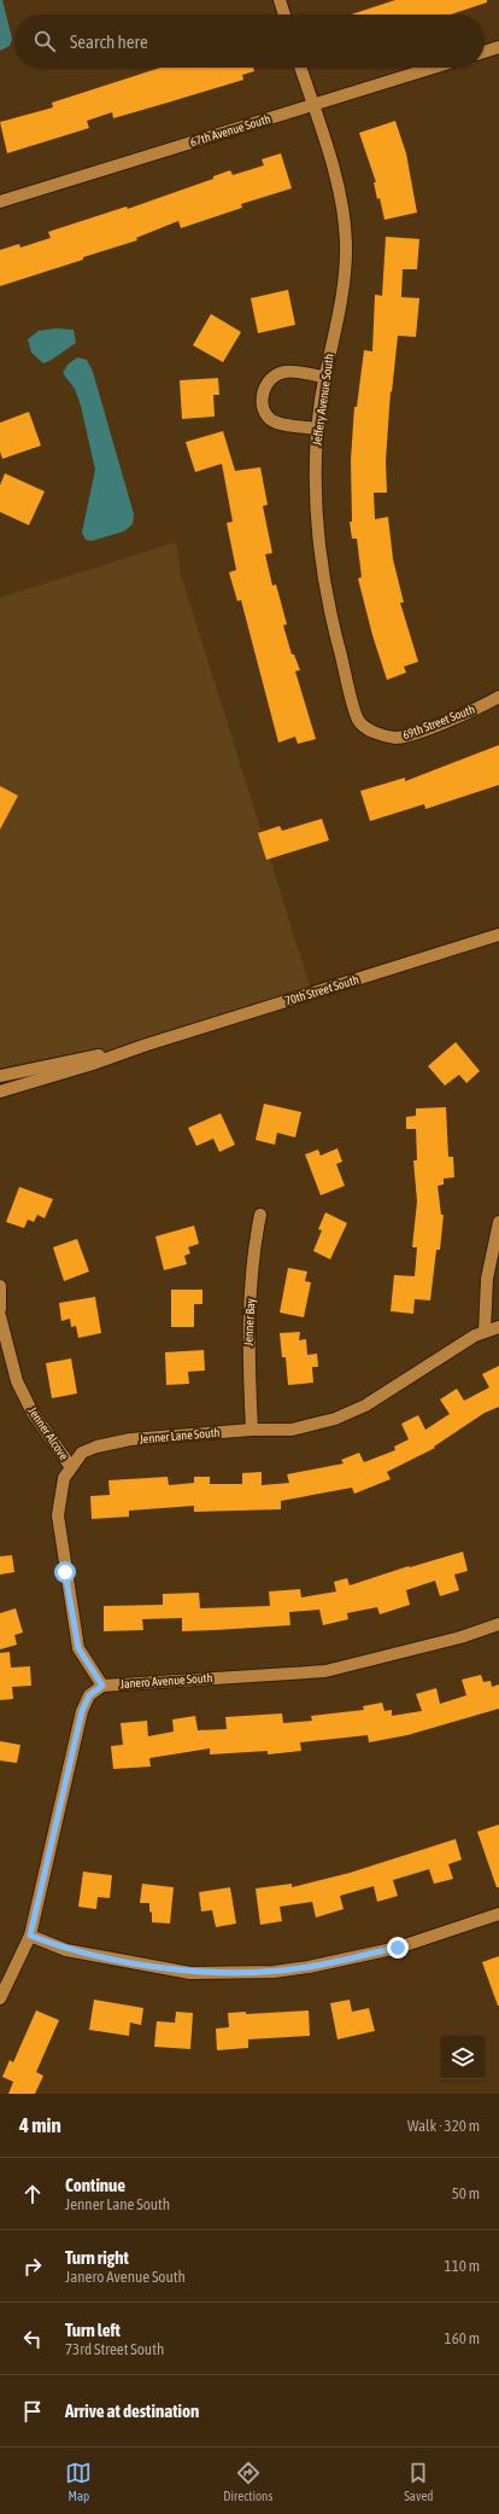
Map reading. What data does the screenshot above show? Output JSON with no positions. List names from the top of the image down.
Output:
{
  "streets": {
    "street": [
      "67th Avenue South",
      "Jeffery Avenue South",
      "69th Street South",
      "70th Street South",
      "Jenner Bay",
      "Jenner Alcove",
      "Jenner Lane South",
      "Janero Avenue South"
    ]
  },
  "crossings": [
    ["67th Avenue South", "Jeffery Avenue South"],
    ["Jeffery Avenue South", "69th Street South"],
    ["Jenner Bay", "Jenner Lane South"],
    ["Jenner Alcove", "Jenner Lane South"],
    ["Jenner Lane South", "Janero Avenue South"]
  ],
  "page": {
    "search": "Search here",
    "heading": ["4 min", "Walk · 320 m"],
    "list": [
      ["Continue", "Jenner Lane South", "50 m"],
      ["Turn right", "Janero Avenue South", "110 m"],
      ["Turn left", "73rd Street South", "160 m"],
      "Arrive at destination"
    ],
    "nav": ["Map", "Directions", "Saved"]
  }
}
